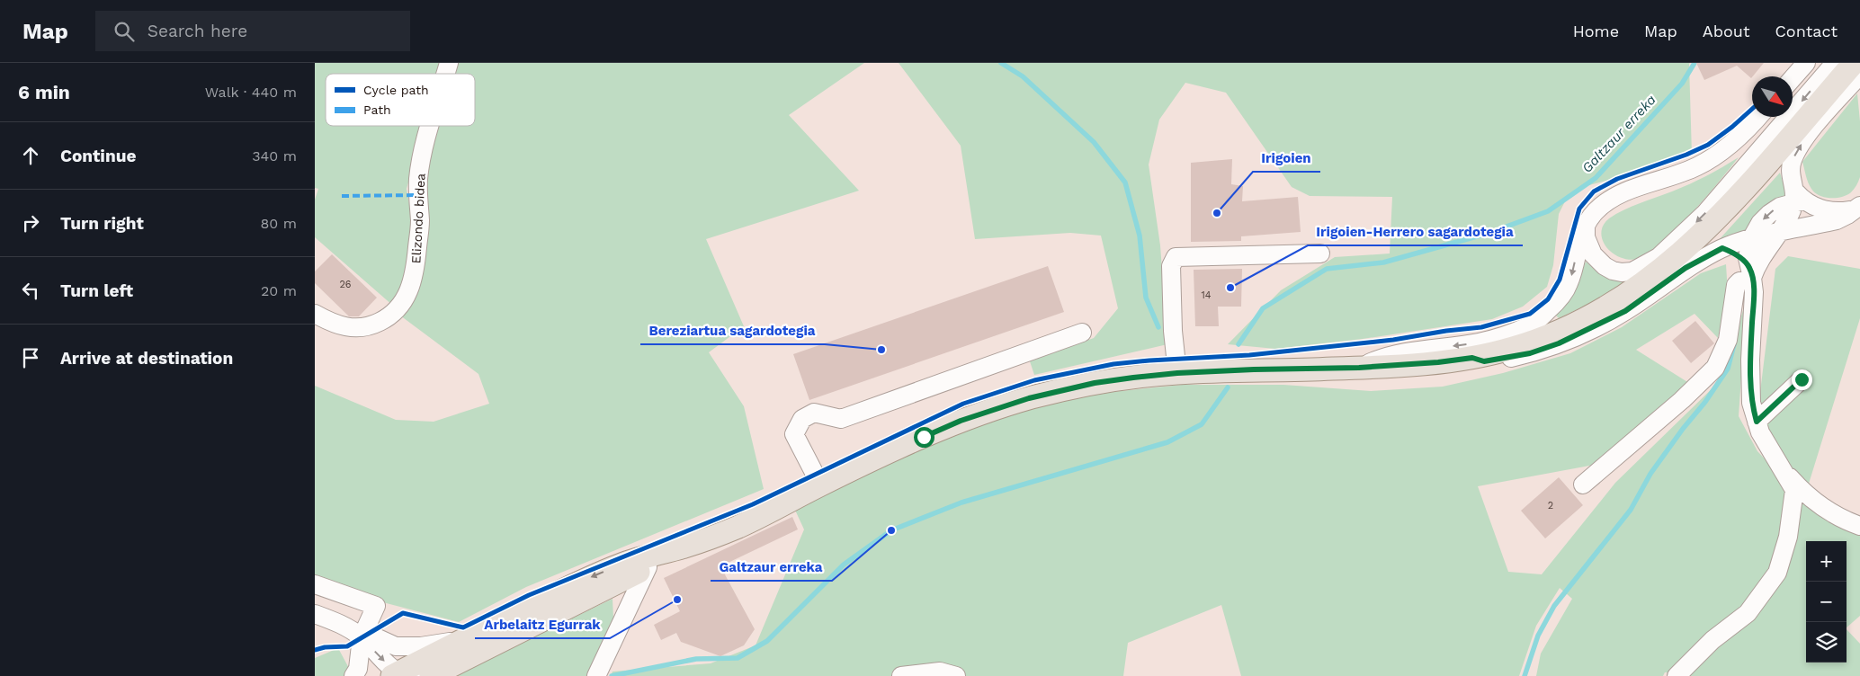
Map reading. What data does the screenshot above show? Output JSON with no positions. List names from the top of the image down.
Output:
{
  "streets": {
    "street": ["Elizondo bidea"]
  },
  "water": ["Galtzaur erreka"],
  "places": [
    "Irigoien",
    "Irigoien-Herrero sagardotegia",
    "Bereziartua sagardotegia",
    "Galtzaur erreka",
    "Arbelaitz Egurrak"
  ],
  "house_numbers": ["26", "14", "2"],
  "legend": ["Cycle path", "Path"],
  "north": "bottom right",
  "page": {
    "header": "Map",
    "search": "Search here",
    "nav": [
      "Home",
      "Map",
      "About",
      "Contact"
    ],
    "heading": ["6 min", "Walk · 440 m"],
    "list": [
      ["Continue", "340 m"],
      ["Turn right", "80 m"],
      ["Turn left", "20 m"],
      "Arrive at destination"
    ],
    "map_buttons": ["+", "−"]
  }
}
